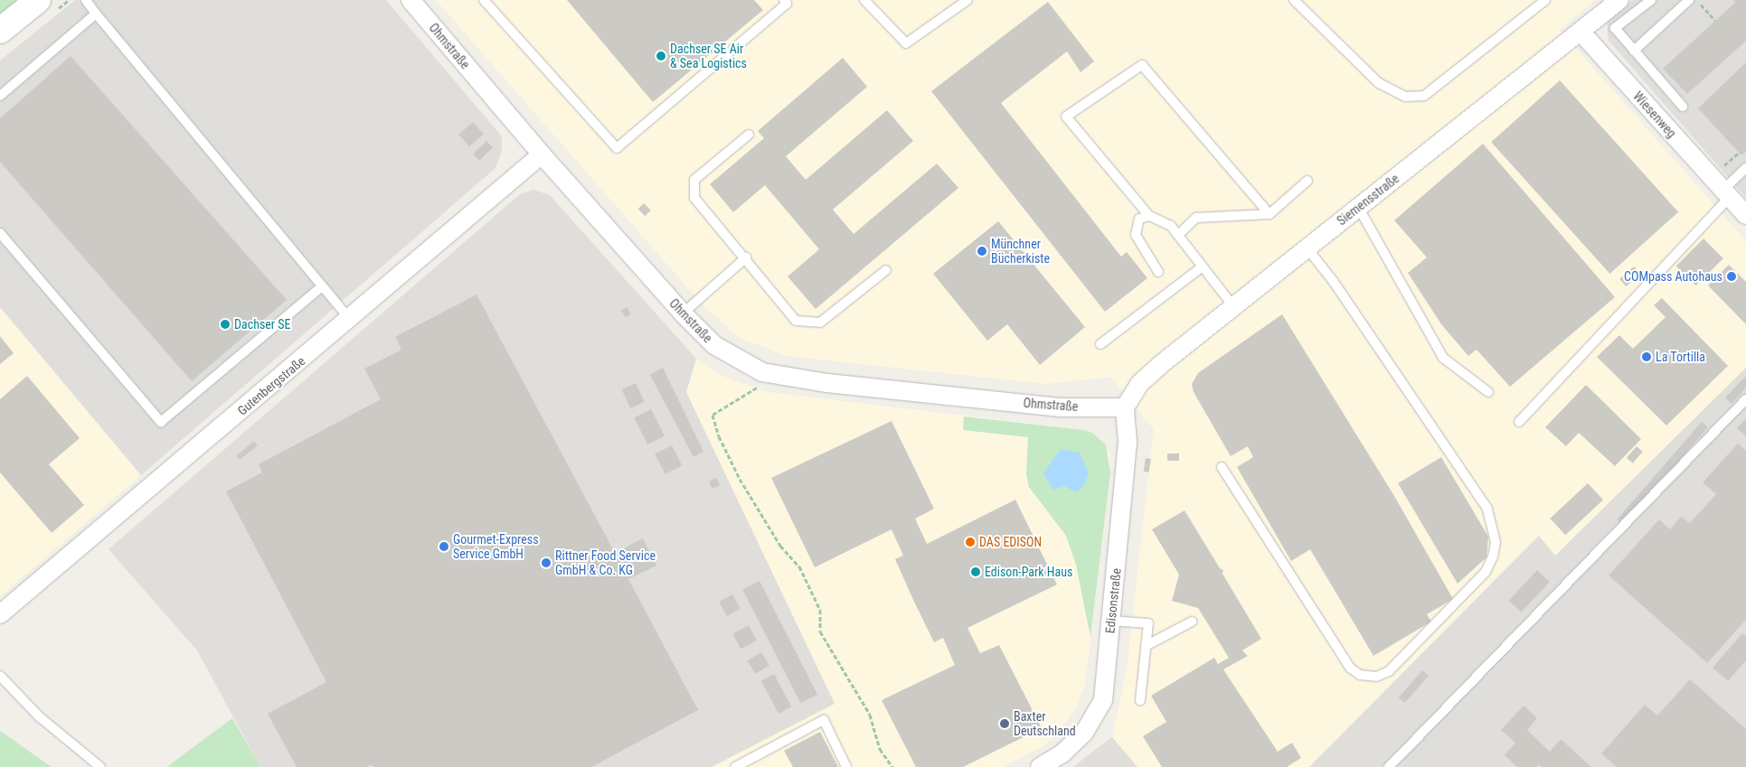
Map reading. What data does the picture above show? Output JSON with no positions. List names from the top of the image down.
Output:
{
  "streets": {
    "street": [
      "Ohmstraße",
      "Wiesenweg",
      "Siemensstraße",
      "Gutenbergstraße",
      "Edisonstraße"
    ]
  },
  "crossings": [
    ["Ohmstraße", "Siemensstraße"],
    ["Ohmstraße", "Gutenbergstraße"],
    ["Ohmstraße", "Edisonstraße"],
    ["Wiesenweg", "Siemensstraße"],
    ["Siemensstraße", "Edisonstraße"]
  ],
  "places": [
    "Dachser SE Air & Sea Logistics",
    "Münchner Bücherkiste",
    "COMpass Autohaus",
    "Dachser SE",
    "La Tortilla",
    "DAS EDISON",
    "Gourmet-Express Service GmbH",
    "Rittner Food Service GmbH & Co. KG",
    "Edison-Park Haus",
    "Baxter Deutschland"
  ]
}
